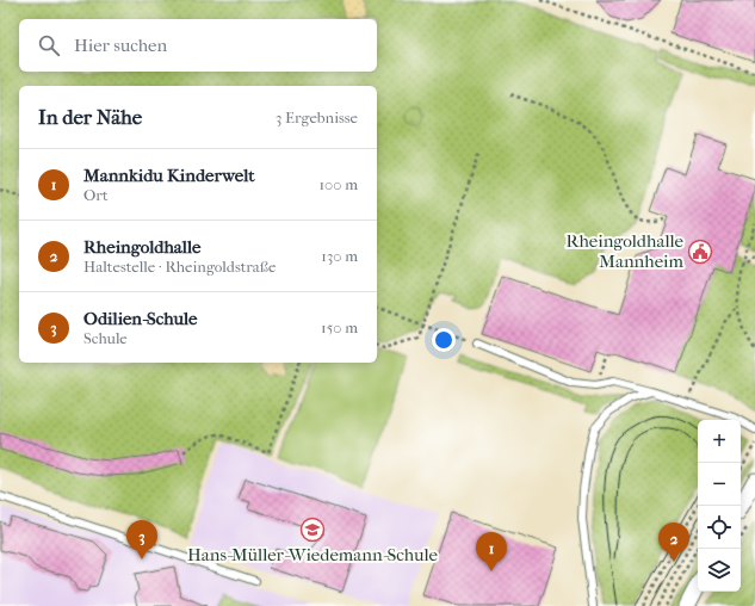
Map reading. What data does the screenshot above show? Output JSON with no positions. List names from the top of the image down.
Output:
{
  "places": {
    "public building": ["Rheingoldhalle Mannheim"],
    "school or university": ["Hans-Müller-Wiedemann-Schule"]
  },
  "page": {
    "search": "Hier suchen",
    "heading": ["In der Nähe", "3 Ergebnisse"],
    "list": [
      {
        "mark": "1",
        "name": "Mannkidu Kinderwelt",
        "note": "Ort",
        "value": "100 m"
      },
      {
        "mark": "2",
        "name": "Rheingoldhalle",
        "note": "Haltestelle · Rheingoldstraße",
        "value": "130 m"
      },
      {
        "mark": "3",
        "name": "Odilien-Schule",
        "note": "Schule",
        "value": "150 m"
      }
    ],
    "map_buttons": ["+", "−"],
    "pins": ["3", "2", "1"]
  }
}
